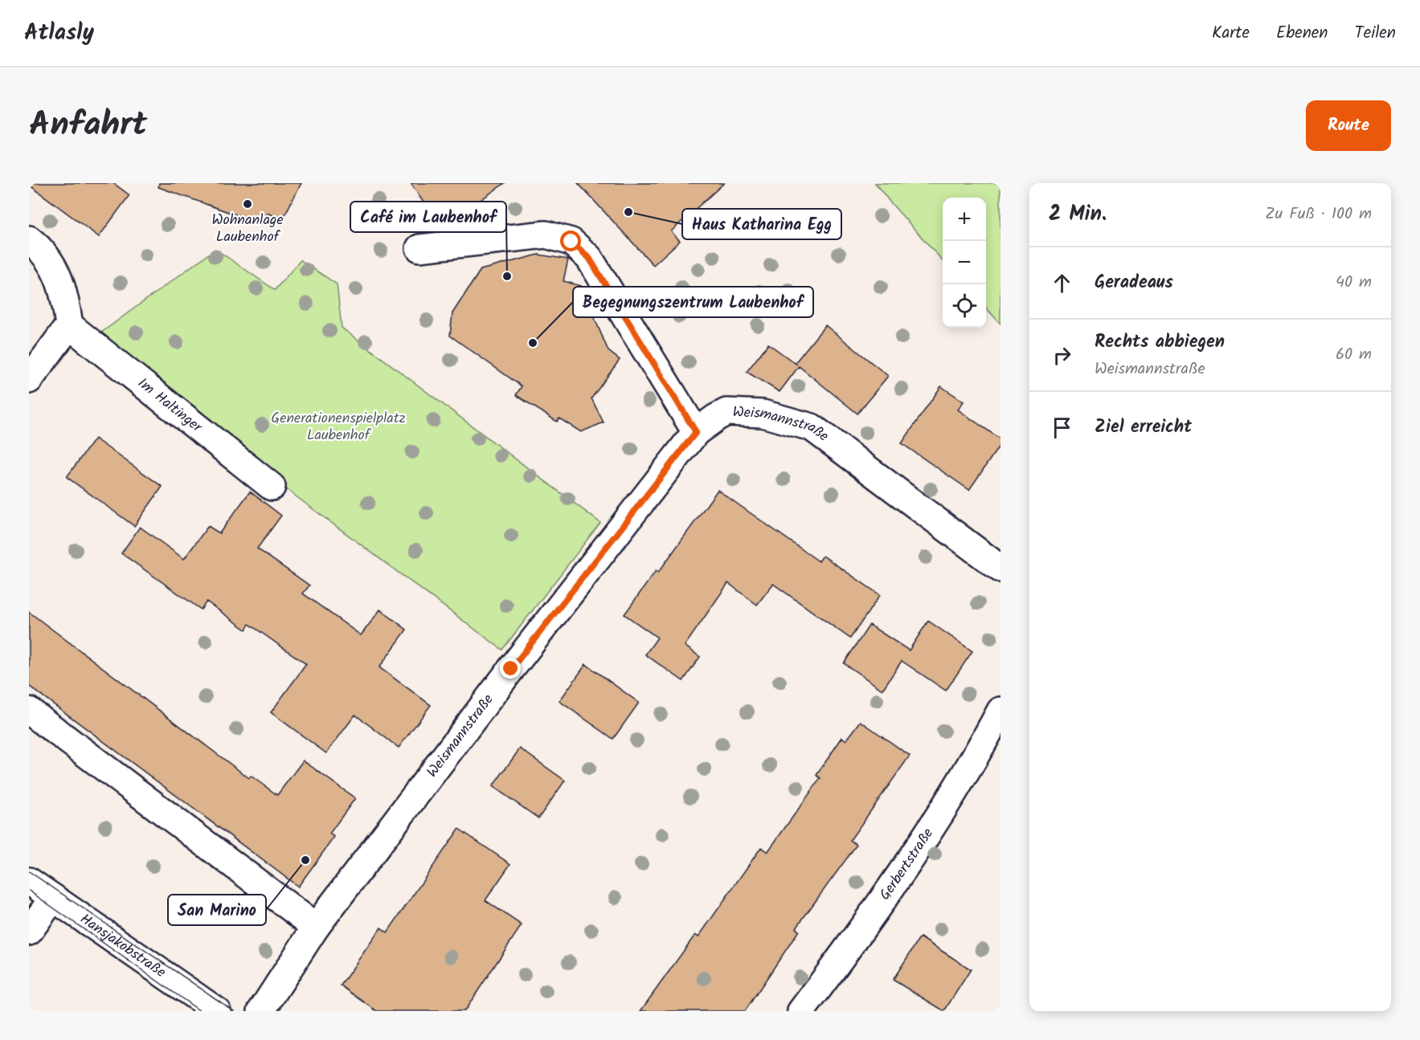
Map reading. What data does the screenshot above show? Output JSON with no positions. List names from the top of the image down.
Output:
{
  "streets": {
    "street": [
      "Im Haltinger",
      "Weismannstraße",
      "Gerbertstraße",
      "Hansjakobstraße"
    ]
  },
  "parks": ["Generationenspielplatz Laubenhof"],
  "places": [
    "Wohnanlage Laubenhof",
    "Haus Katharina Egg",
    "Café im Laubenhof",
    "Begegnungszentrum Laubenhof",
    "San Marino"
  ],
  "page": {
    "header": "Atlasly",
    "nav": ["Karte", "Ebenen", "Teilen"],
    "title": "Anfahrt",
    "buttons": "Route",
    "heading": ["2 Min.", "Zu Fuß · 100 m"],
    "map_buttons": ["+", "−"],
    "list": [
      ["Geradeaus", "40 m"],
      ["Rechts abbiegen", "Weismannstraße", "60 m"],
      "Ziel erreicht"
    ]
  }
}
